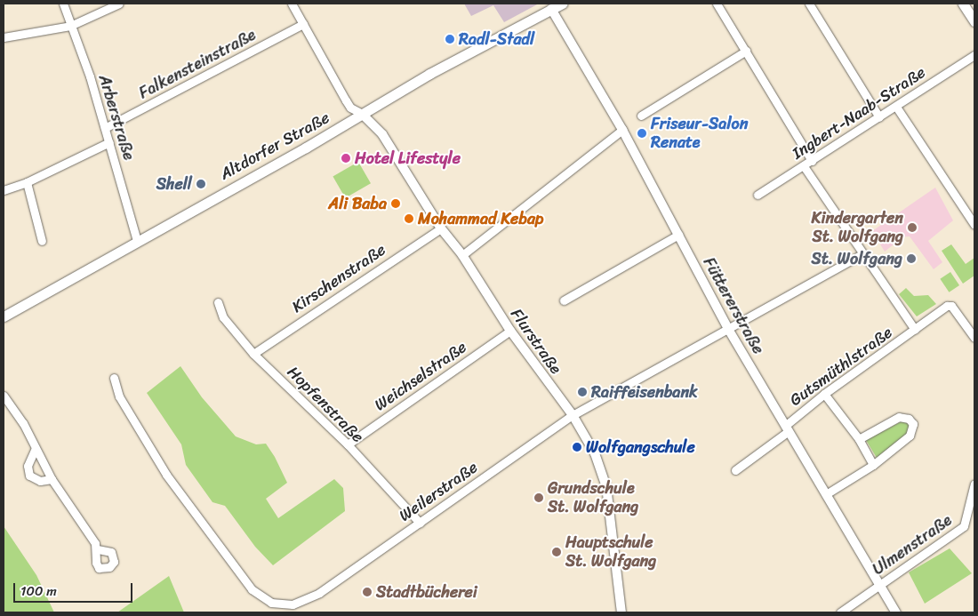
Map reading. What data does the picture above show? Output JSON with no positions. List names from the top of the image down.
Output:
{
  "streets": {
    "main road": ["Altdorfer Straße"],
    "street": [
      "Falkensteinstraße",
      "Ingbert-Naab-Straße",
      "Arberstraße",
      "Kirschenstraße",
      "Füttererstraße",
      "Flurstraße",
      "Gutsmüthlstraße",
      "Weichselstraße",
      "Hopfenstraße",
      "Weilerstraße",
      "Ulmenstraße"
    ]
  },
  "crossings": [
    ["Falkensteinstraße", "Arberstraße"],
    ["Arberstraße", "Altdorfer Straße"],
    ["Altdorfer Straße", "Füttererstraße"],
    ["Altdorfer Straße", "Flurstraße"],
    ["Kirschenstraße", "Flurstraße"],
    ["Kirschenstraße", "Hopfenstraße"],
    ["Füttererstraße", "Gutsmüthlstraße"],
    ["Füttererstraße", "Weilerstraße"],
    ["Füttererstraße", "Ulmenstraße"],
    ["Flurstraße", "Weichselstraße"],
    ["Flurstraße", "Weilerstraße"],
    ["Weichselstraße", "Hopfenstraße"],
    ["Hopfenstraße", "Weilerstraße"]
  ],
  "places": [
    "Radl-Stadl",
    "Friseur-Salon Renate",
    "Hotel Lifestyle",
    "Shell",
    "Ali Baba",
    "Mohammad Kebap",
    "Kindergarten St. Wolfgang",
    "St. Wolfgang",
    "Raiffeisenbank",
    "Wolfgangschule",
    "Grundschule St. Wolfgang",
    "Hauptschule St. Wolfgang",
    "Stadtbücherei"
  ],
  "scale_bar": "100 m"
}
